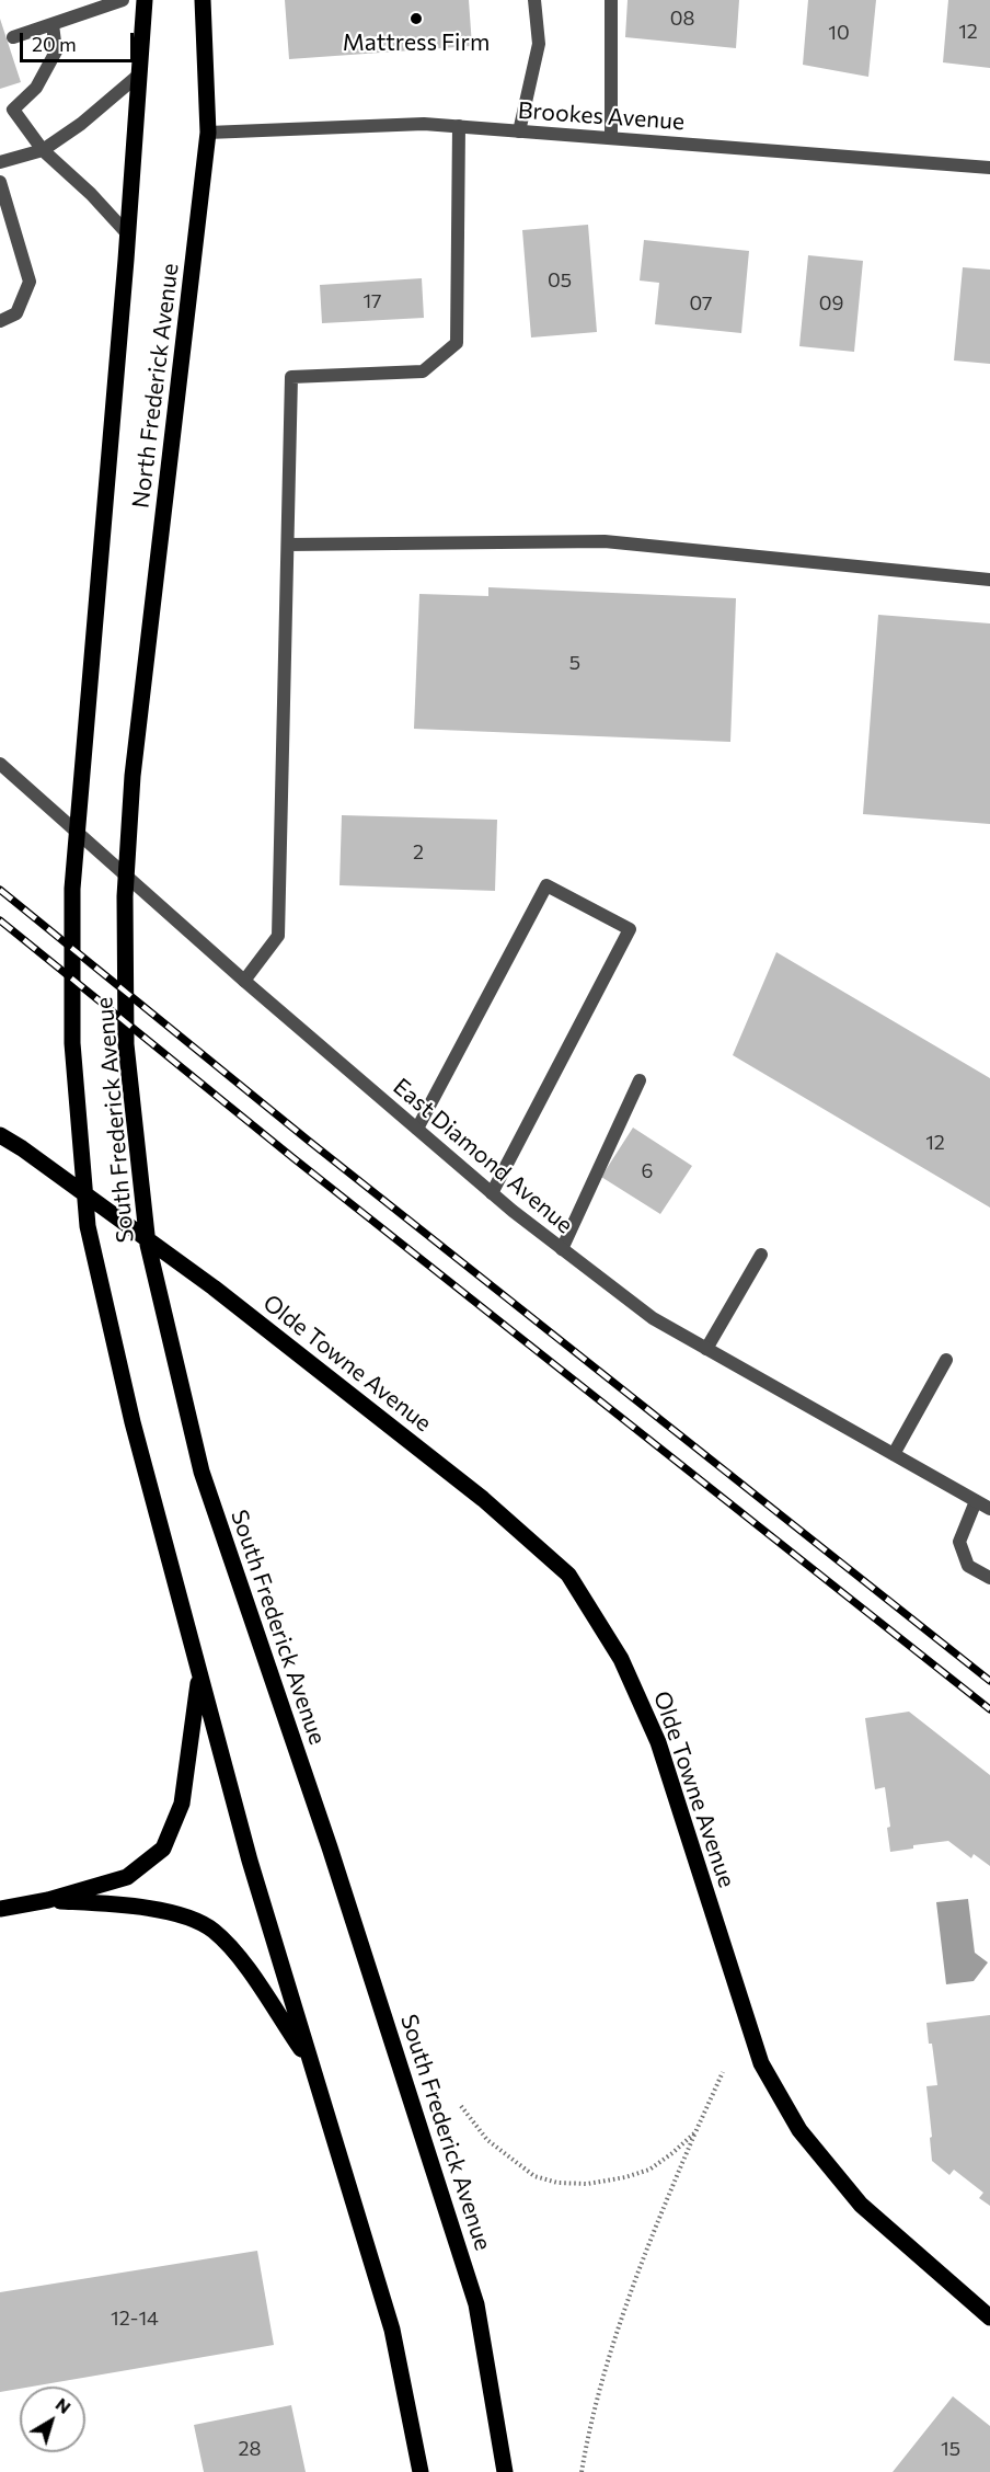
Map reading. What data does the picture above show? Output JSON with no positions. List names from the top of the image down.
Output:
{
  "streets": {
    "main road": ["North Frederick Avenue", "South Frederick Avenue", "Olde Towne Avenue"],
    "street": ["Brookes Avenue", "East Diamond Avenue"]
  },
  "crossings": [
    ["Brookes Avenue", "North Frederick Avenue"],
    ["North Frederick Avenue", "South Frederick Avenue"]
  ],
  "places": ["Mattress Firm"],
  "house_numbers": [
    "08",
    "12",
    "10",
    "05",
    "17",
    "07",
    "09",
    "5",
    "2",
    "12",
    "6",
    "12-14",
    "28",
    "15"
  ],
  "scale_bar": "20 m",
  "north": "top right"
}
